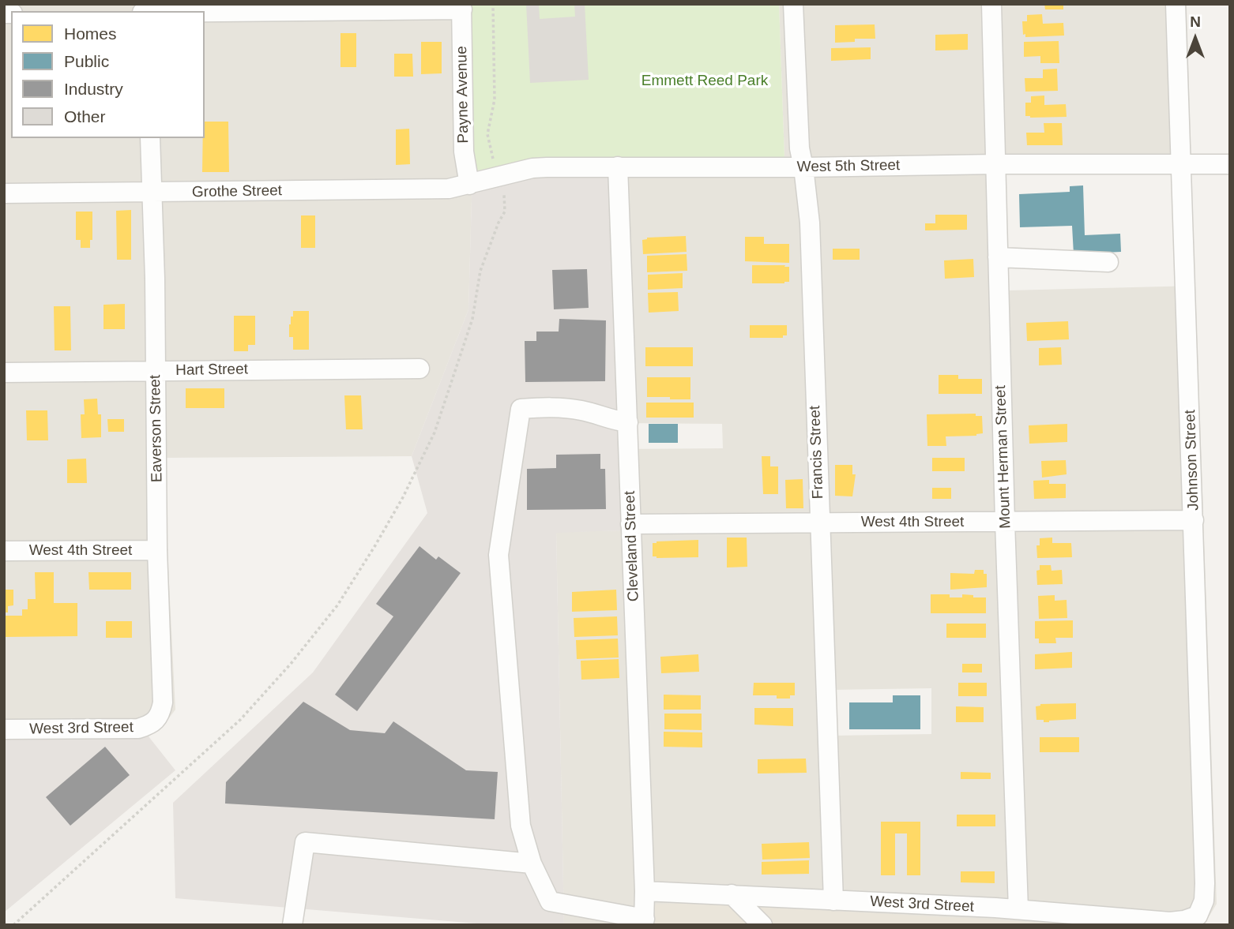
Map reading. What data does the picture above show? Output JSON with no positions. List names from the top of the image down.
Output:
{
  "streets": {
    "street": [
      "Payne Avenue",
      "West 5th Street",
      "Grothe Street",
      "Hart Street",
      "Eaverson Street",
      "Francis Street",
      "Mount Herman Street",
      "Johnson Street",
      "West 4th Street",
      "Cleveland Street",
      "West 3rd Street"
    ]
  },
  "crossings": [
    ["Payne Avenue", "West 5th Street"],
    ["Payne Avenue", "Grothe Street"],
    ["West 5th Street", "Grothe Street"],
    ["West 5th Street", "Francis Street"],
    ["West 5th Street", "Mount Herman Street"],
    ["West 5th Street", "Johnson Street"],
    ["West 5th Street", "Cleveland Street"],
    ["Grothe Street", "Eaverson Street"],
    ["Hart Street", "Eaverson Street"],
    ["Eaverson Street", "West 4th Street"],
    ["Eaverson Street", "West 3rd Street"],
    ["Francis Street", "West 4th Street"],
    ["Francis Street", "West 3rd Street"],
    ["Mount Herman Street", "West 4th Street"],
    ["Mount Herman Street", "West 3rd Street"],
    ["Johnson Street", "West 4th Street"],
    ["Johnson Street", "West 3rd Street"],
    ["West 4th Street", "Cleveland Street"],
    ["Cleveland Street", "West 3rd Street"]
  ],
  "parks": ["Emmett Reed Park"],
  "legend": [
    "Homes",
    "Public",
    "Industry",
    "Other"
  ],
  "north": "top"
}
